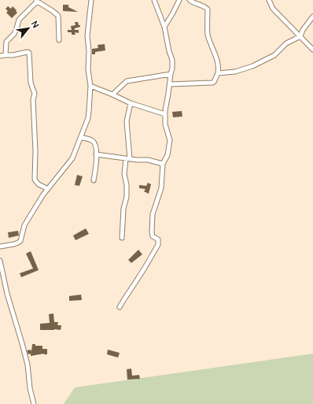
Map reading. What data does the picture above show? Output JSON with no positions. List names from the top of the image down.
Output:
{
  "north": "top right"
}
